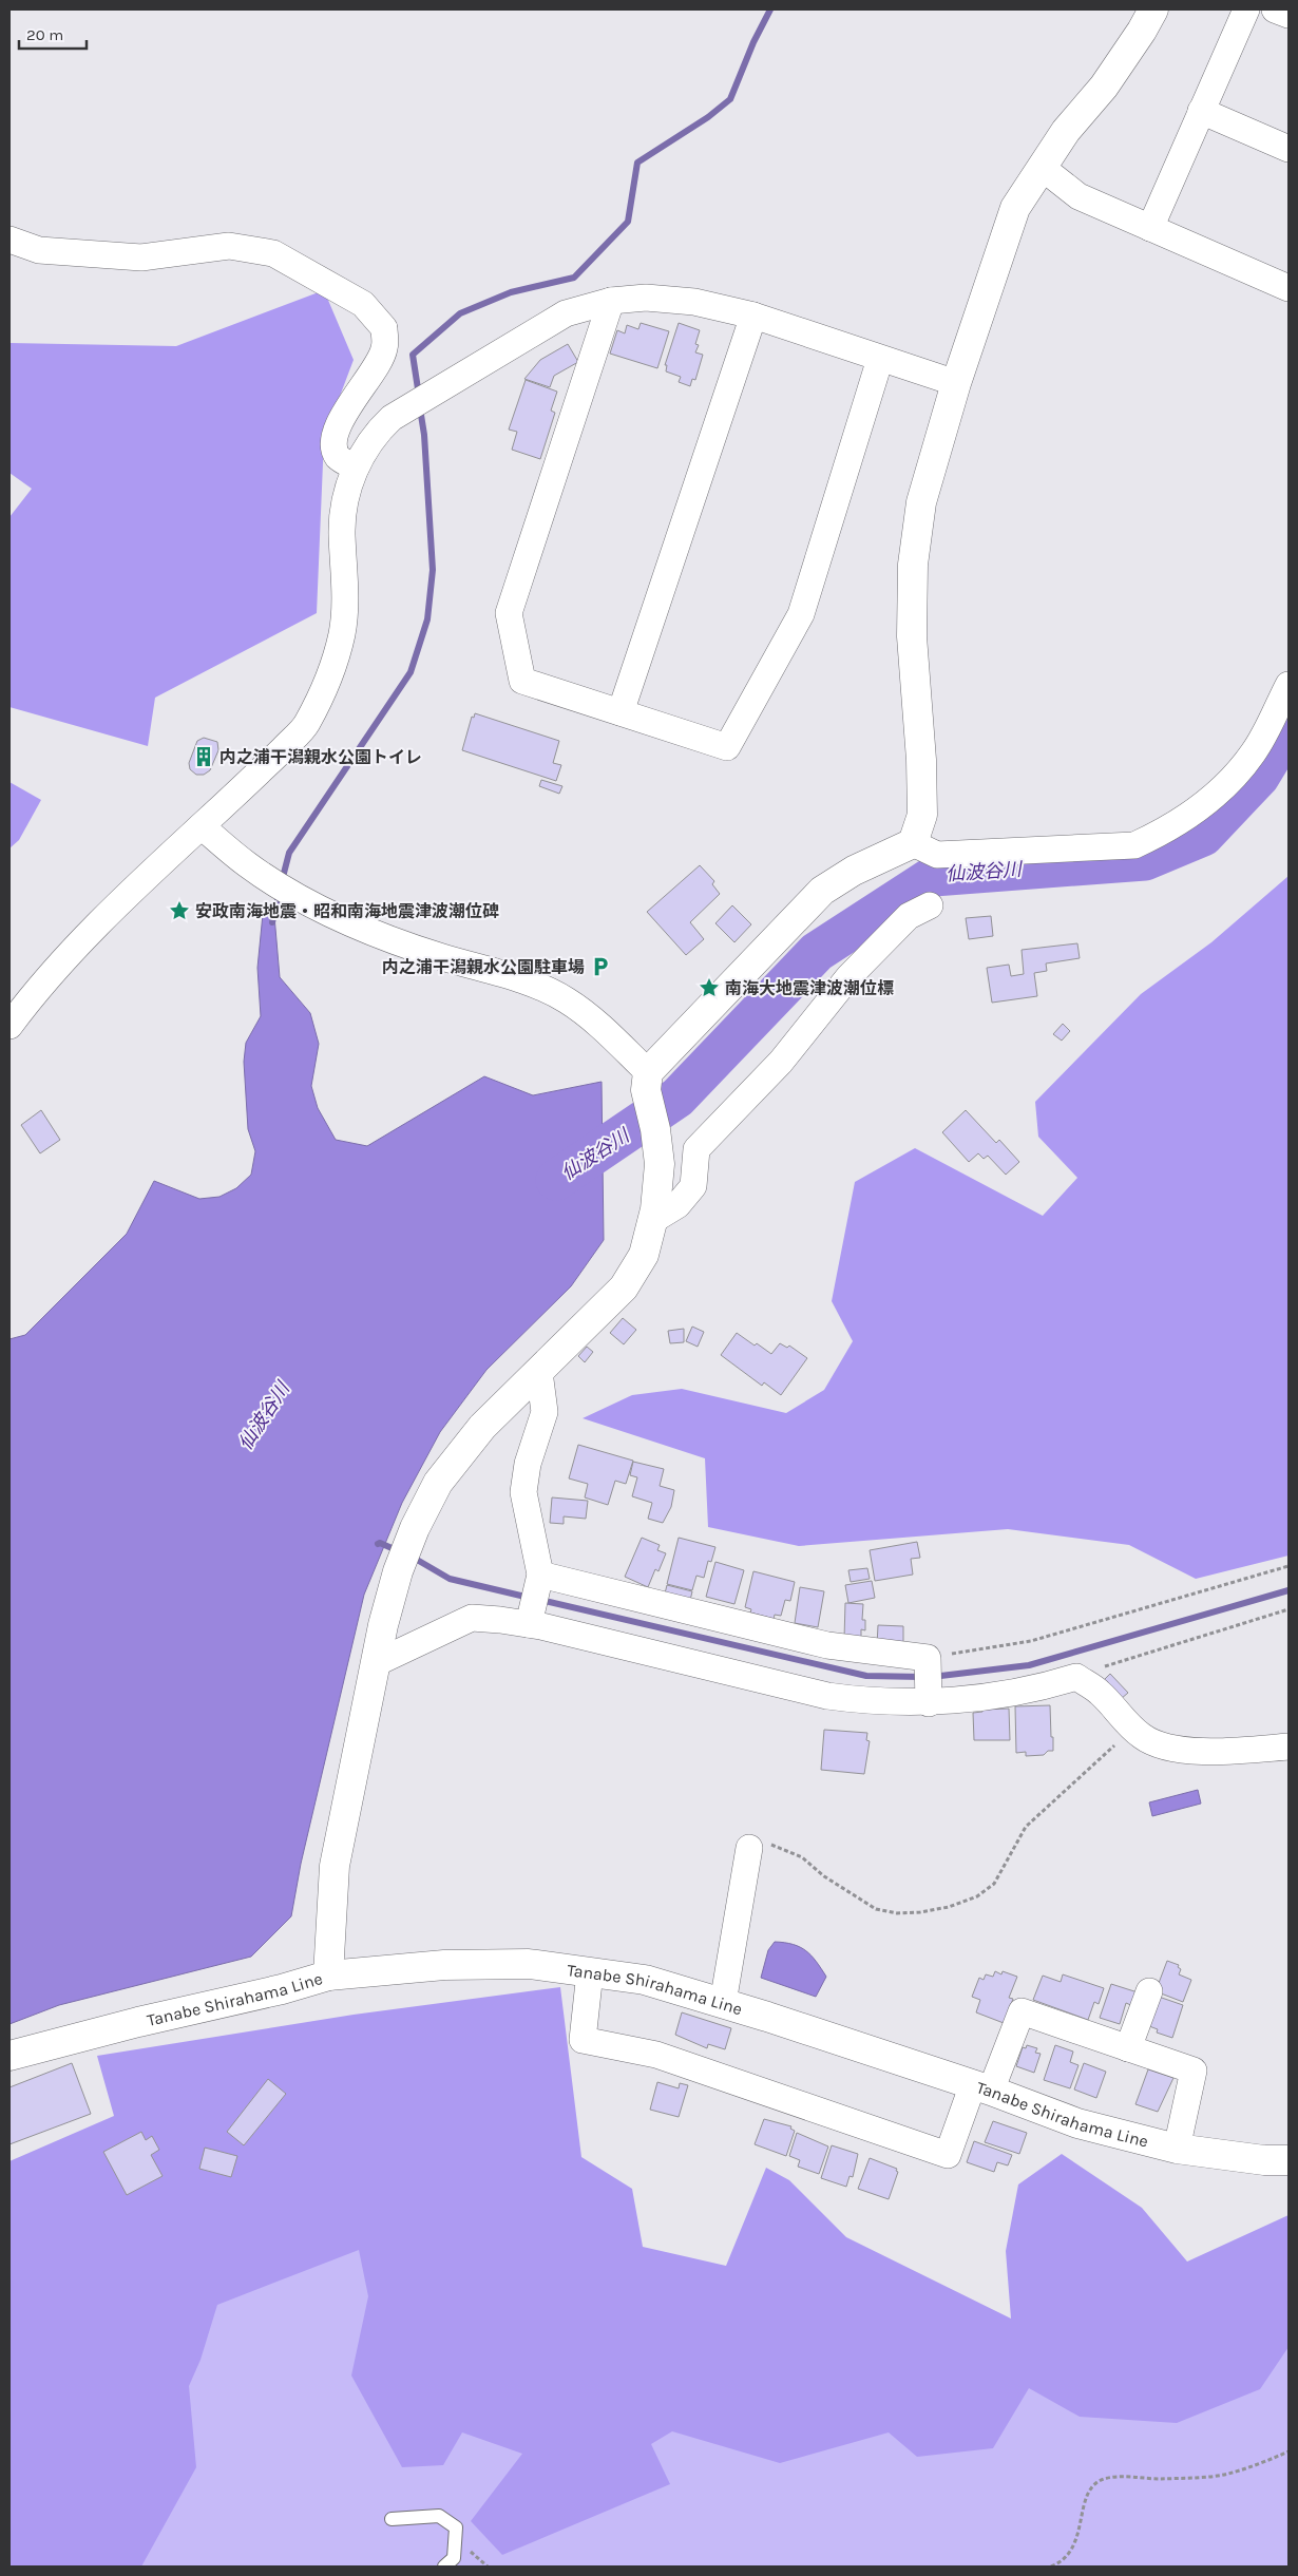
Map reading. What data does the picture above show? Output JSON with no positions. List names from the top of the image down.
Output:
{
  "streets": {
    "street": ["Tanabe Shirahama Line"]
  },
  "water": ["仙波谷川"],
  "places": {
    "building": ["内之浦干潟親水公園トイレ"],
    "place": ["安政南海地震・昭和南海地震津波潮位碑", "南海大地震津波潮位標"],
    "parking": ["内之浦干潟親水公園駐車場"]
  },
  "scale_bar": "20 m"
}
